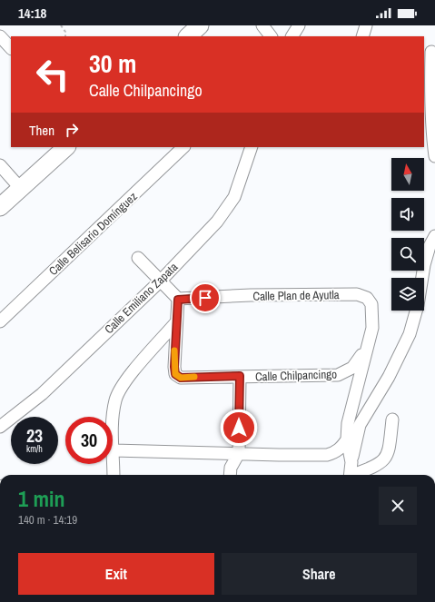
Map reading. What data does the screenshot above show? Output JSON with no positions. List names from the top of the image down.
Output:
{
  "streets": {
    "street": [
      "Calle Belisario Domínguez",
      "Calle Plan de Ayutla",
      "Calle Emiliano Zapata",
      "Calle Chilpancingo"
    ]
  },
  "crossings": [
    ["Calle Plan de Ayutla", "Calle Chilpancingo"]
  ],
  "north": "top",
  "page": {
    "status": "14:18",
    "turn": ["30 m", "Calle Chilpancingo"],
    "then": "Then",
    "speed": "23 km/h",
    "limit": "30",
    "heading": ["1 min", "140 m · 14:19"],
    "buttons": ["Exit", "Share"]
  }
}
